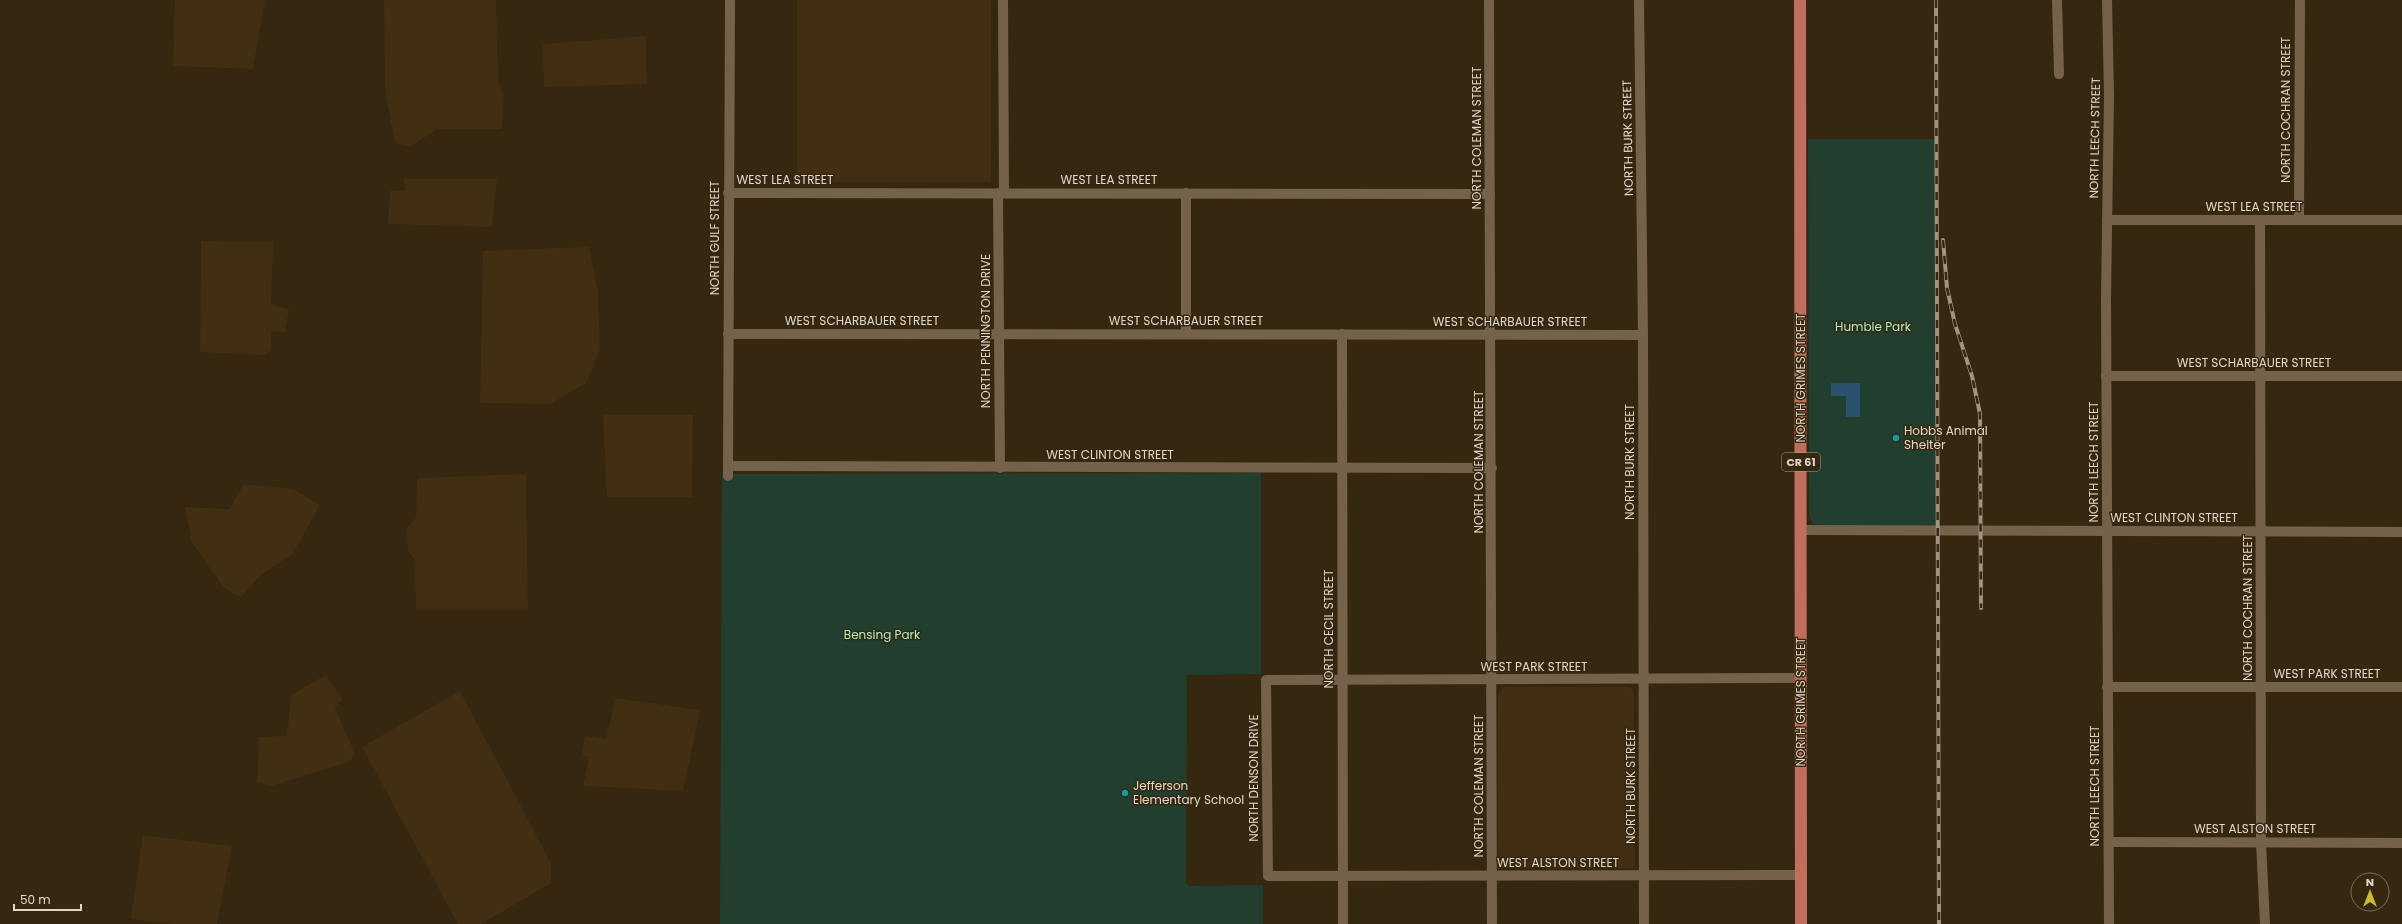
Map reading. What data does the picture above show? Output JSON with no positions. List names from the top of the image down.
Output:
{
  "streets": {
    "main road": ["NORTH GRIMES STREET", "CR 61"],
    "street": [
      "NORTH COCHRAN STREET",
      "NORTH COLEMAN STREET",
      "NORTH BURK STREET",
      "NORTH LEECH STREET",
      "WEST LEA STREET",
      "NORTH GULF STREET",
      "WEST SCHARBAUER STREET",
      "NORTH PENNINGTON DRIVE",
      "WEST CLINTON STREET",
      "NORTH CECIL STREET",
      "WEST PARK STREET",
      "NORTH DENSON DRIVE",
      "WEST ALSTON STREET"
    ]
  },
  "crossings": [
    ["NORTH COCHRAN STREET", "WEST LEA STREET"],
    ["NORTH COCHRAN STREET", "WEST SCHARBAUER STREET"],
    ["NORTH COCHRAN STREET", "WEST CLINTON STREET"],
    ["NORTH COCHRAN STREET", "WEST PARK STREET"],
    ["NORTH COCHRAN STREET", "WEST ALSTON STREET"],
    ["NORTH COLEMAN STREET", "WEST LEA STREET"],
    ["NORTH COLEMAN STREET", "WEST SCHARBAUER STREET"],
    ["NORTH COLEMAN STREET", "WEST CLINTON STREET"],
    ["NORTH COLEMAN STREET", "WEST PARK STREET"],
    ["NORTH COLEMAN STREET", "WEST ALSTON STREET"],
    ["NORTH BURK STREET", "WEST SCHARBAUER STREET"],
    ["NORTH BURK STREET", "WEST PARK STREET"],
    ["NORTH BURK STREET", "WEST ALSTON STREET"],
    ["NORTH LEECH STREET", "WEST LEA STREET"],
    ["NORTH LEECH STREET", "WEST SCHARBAUER STREET"],
    ["NORTH LEECH STREET", "WEST CLINTON STREET"],
    ["NORTH LEECH STREET", "WEST PARK STREET"],
    ["NORTH LEECH STREET", "WEST ALSTON STREET"],
    ["WEST LEA STREET", "NORTH GULF STREET"],
    ["WEST LEA STREET", "NORTH PENNINGTON DRIVE"],
    ["NORTH GULF STREET", "WEST SCHARBAUER STREET"],
    ["NORTH GULF STREET", "WEST CLINTON STREET"],
    ["WEST SCHARBAUER STREET", "NORTH PENNINGTON DRIVE"],
    ["WEST SCHARBAUER STREET", "NORTH CECIL STREET"],
    ["NORTH PENNINGTON DRIVE", "WEST CLINTON STREET"],
    ["NORTH GRIMES STREET", "WEST CLINTON STREET"],
    ["NORTH GRIMES STREET", "WEST PARK STREET"],
    ["NORTH GRIMES STREET", "WEST ALSTON STREET"],
    ["WEST CLINTON STREET", "NORTH CECIL STREET"],
    ["NORTH CECIL STREET", "WEST PARK STREET"],
    ["NORTH CECIL STREET", "WEST ALSTON STREET"],
    ["WEST PARK STREET", "NORTH DENSON DRIVE"],
    ["NORTH DENSON DRIVE", "WEST ALSTON STREET"]
  ],
  "parks": ["Humble Park", "Bensing Park"],
  "places": ["Hobbs Animal Shelter", "Jefferson Elementary School"],
  "scale_bar": "50 m",
  "north": "top"
}
